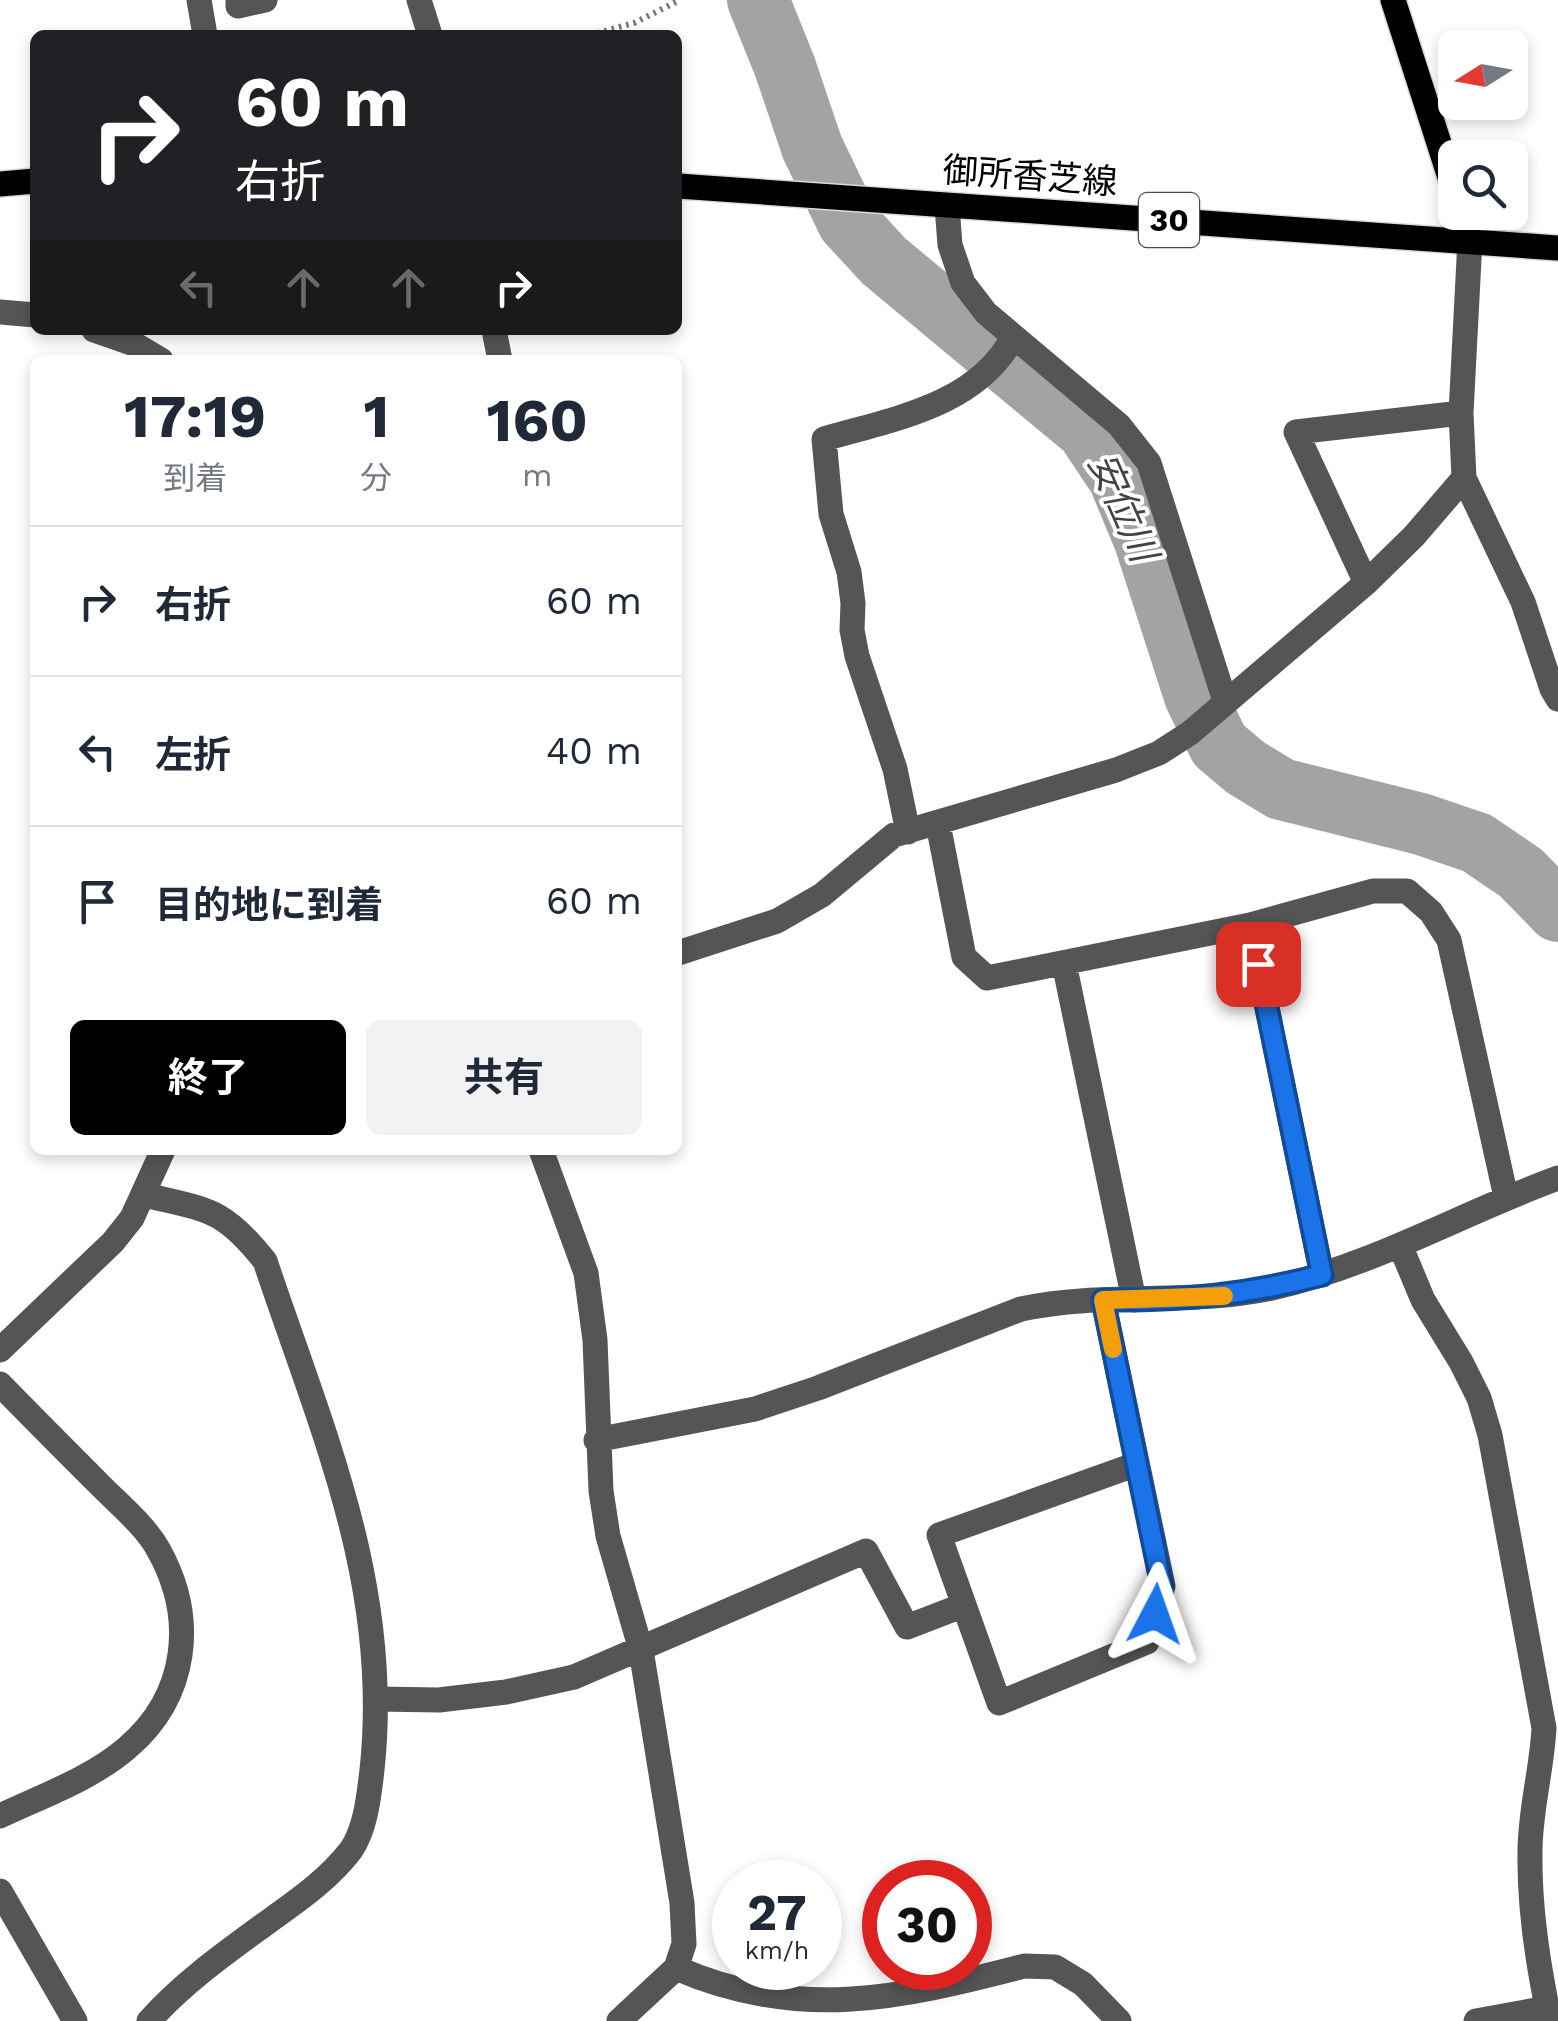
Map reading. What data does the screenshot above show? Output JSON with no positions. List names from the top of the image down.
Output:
{
  "streets": {
    "main road": ["御所香芝線", "30"]
  },
  "water": ["安位川"],
  "north": "left",
  "page": {
    "turn": ["60 m", "右折"],
    "eta": [
      "17:19",
      "到着",
      "1",
      "分",
      "160",
      "m"
    ],
    "list": [
      {
        "name": "右折",
        "value": "60 m"
      },
      {
        "name": "左折",
        "value": "40 m"
      },
      {
        "name": "目的地に到着",
        "value": "60 m"
      }
    ],
    "buttons": ["終了", "共有"],
    "speed": "27 km/h",
    "limit": "30"
  }
}
